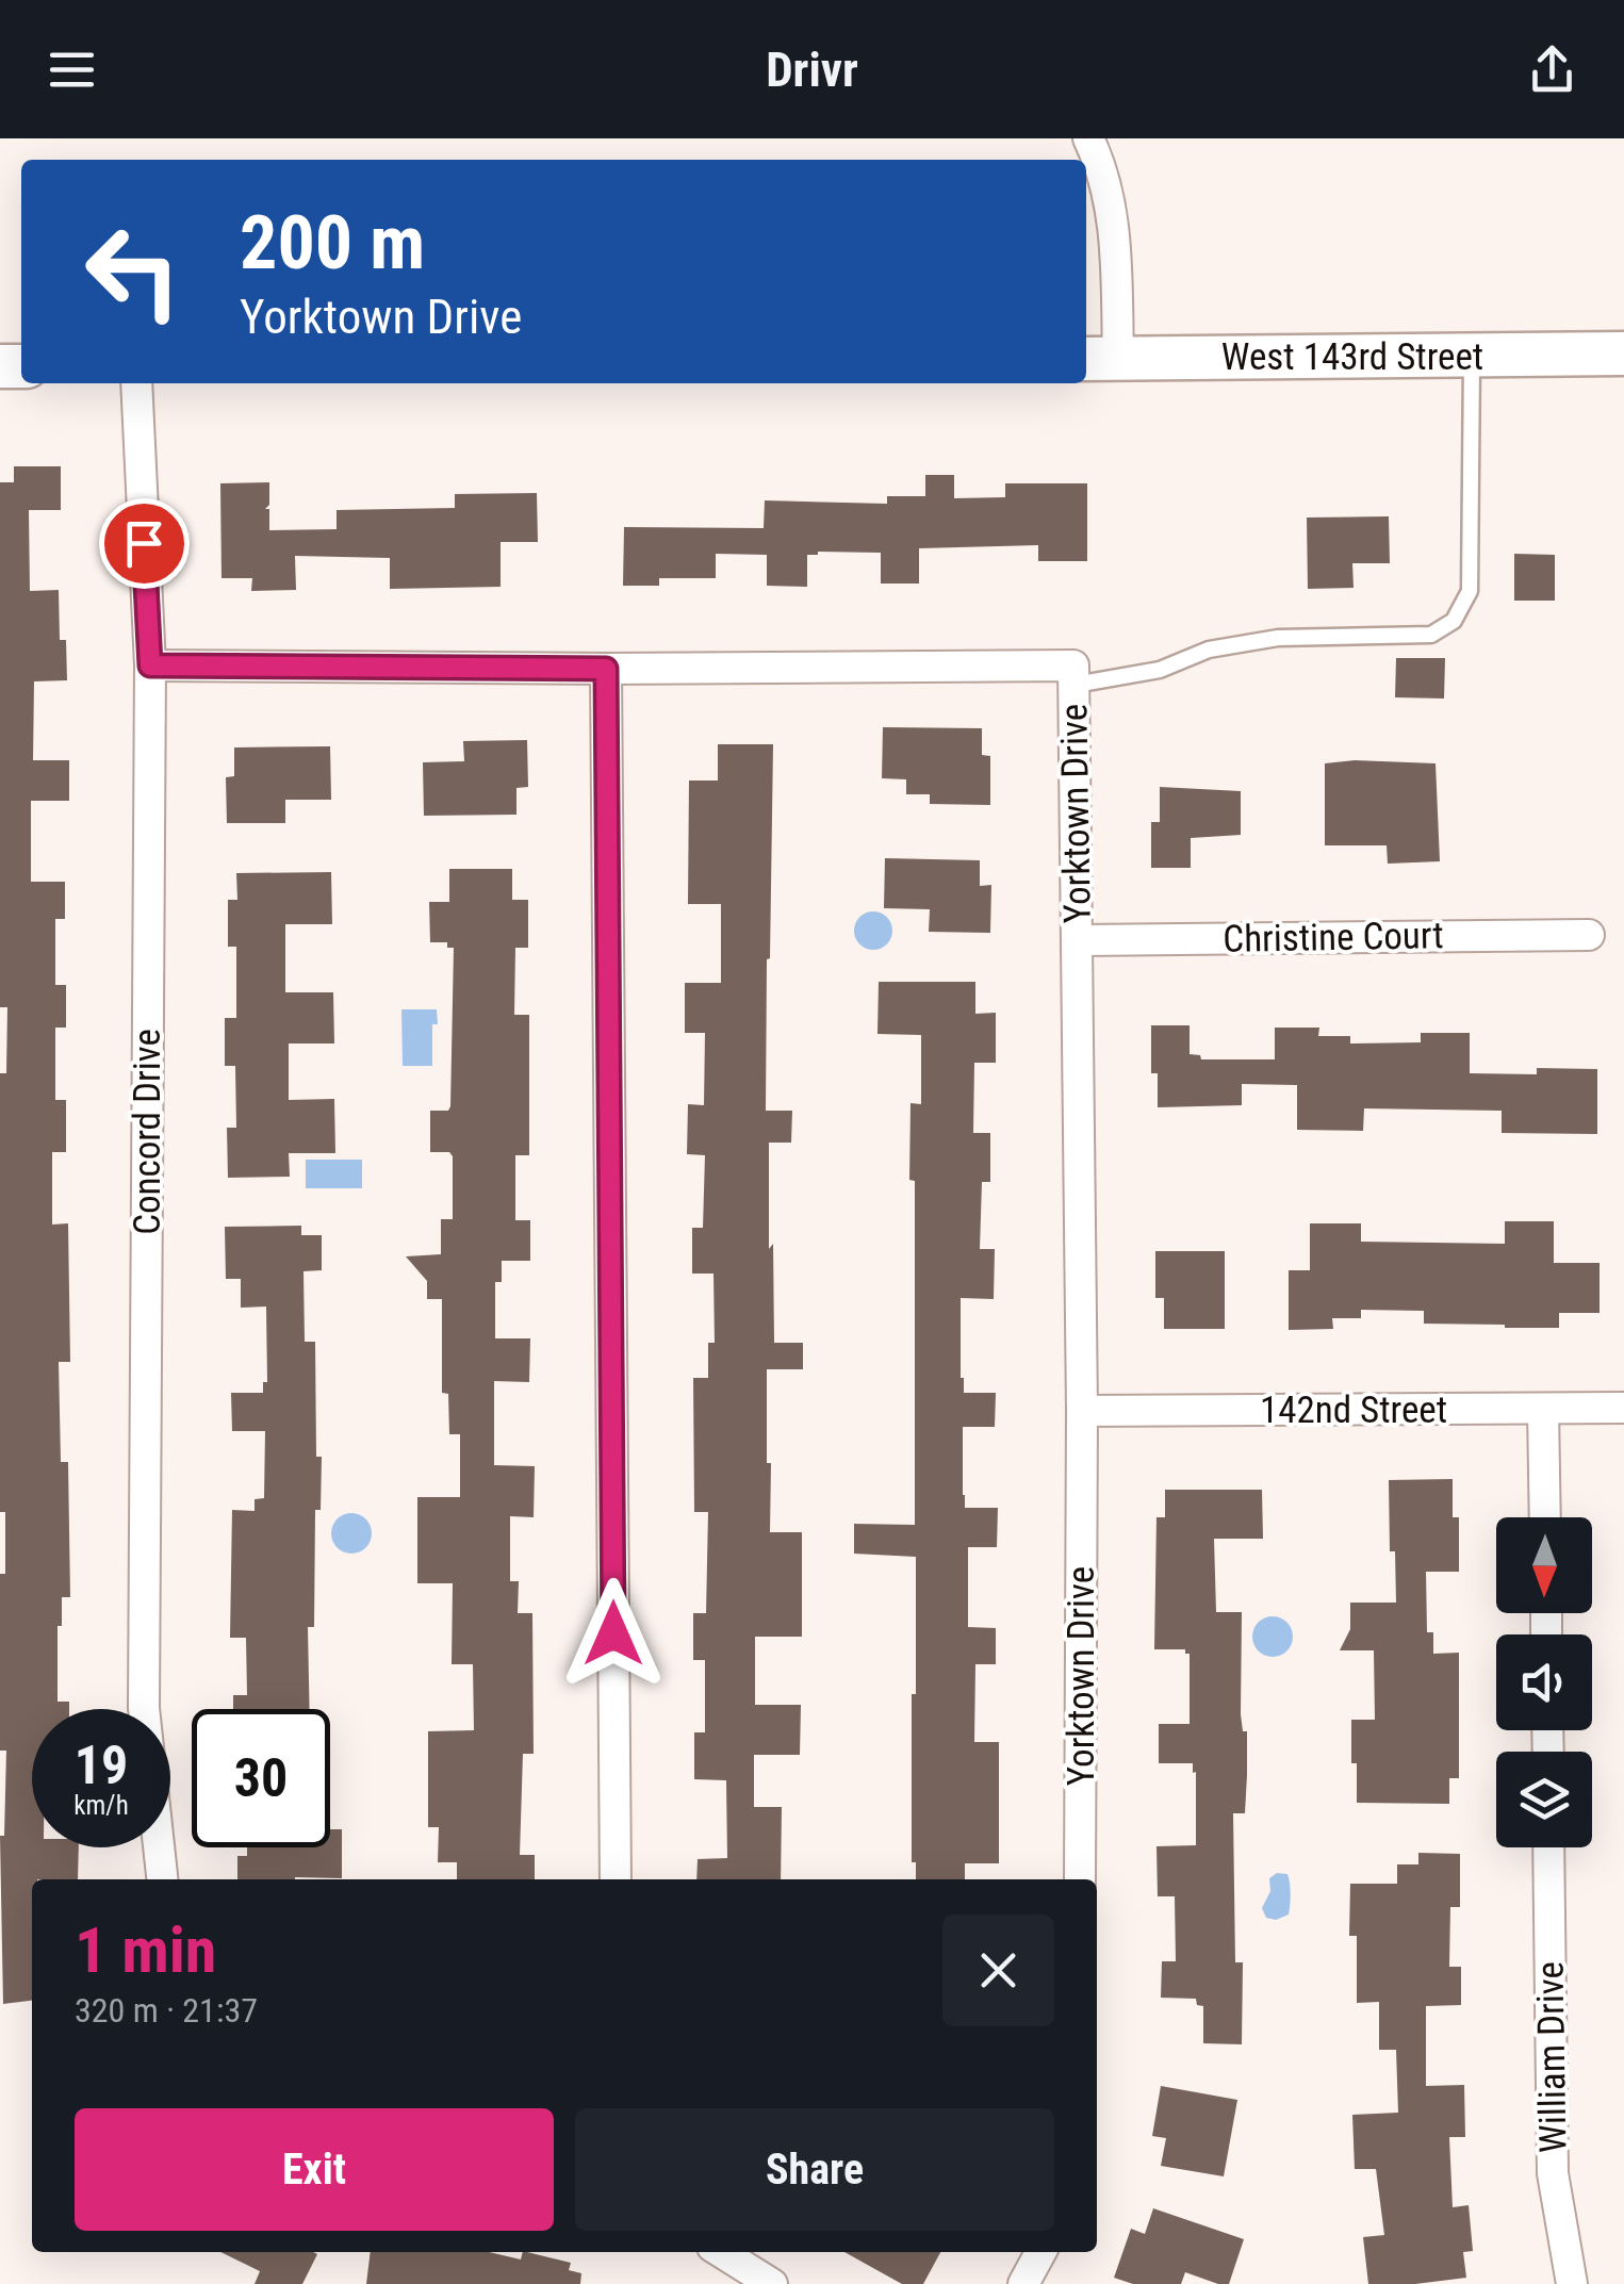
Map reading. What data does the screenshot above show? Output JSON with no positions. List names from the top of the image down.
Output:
{
  "streets": {
    "main road": ["West 143rd Street"],
    "street": [
      "Yorktown Drive",
      "Christine Court",
      "Concord Drive",
      "142nd Street",
      "William Drive"
    ]
  },
  "crossings": [
    ["Yorktown Drive", "Christine Court"],
    ["Yorktown Drive", "Concord Drive"],
    ["Yorktown Drive", "142nd Street"]
  ],
  "north": "bottom",
  "page": {
    "header": "Drivr",
    "turn": ["200 m", "Yorktown Drive"],
    "speed": "19 km/h",
    "limit": "30",
    "heading": ["1 min", "320 m · 21:37"],
    "buttons": ["Exit", "Share"]
  }
}
